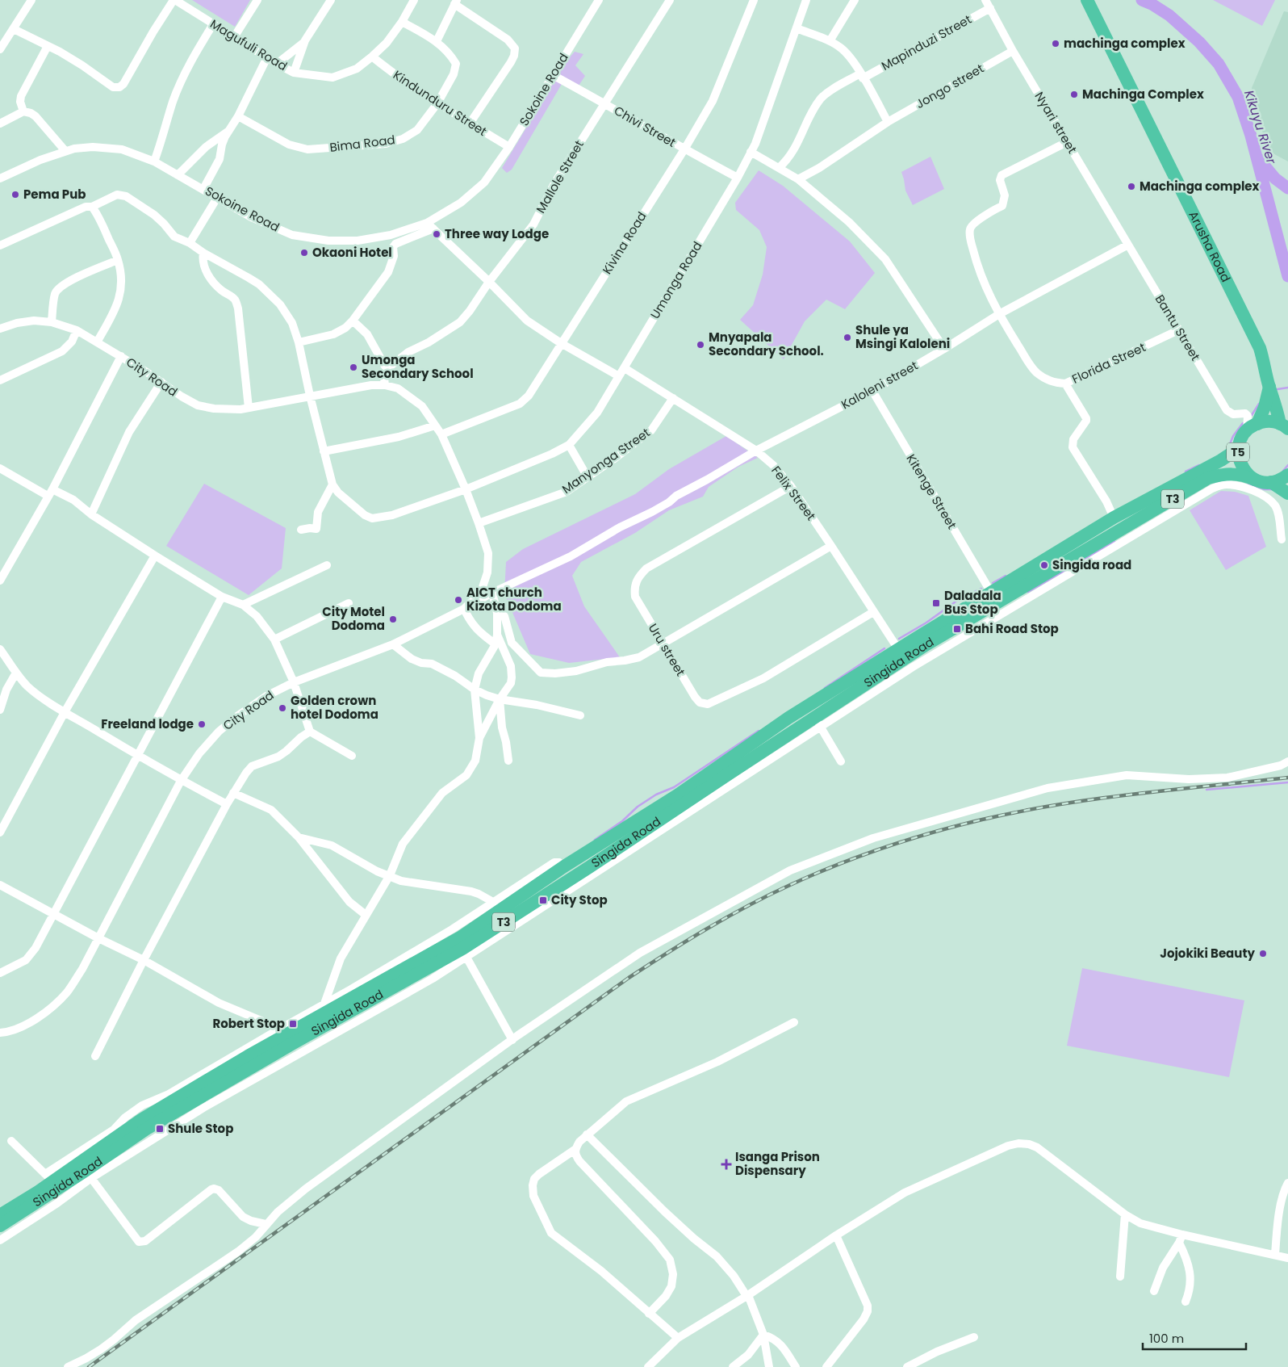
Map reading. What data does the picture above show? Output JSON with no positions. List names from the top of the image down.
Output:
{
  "streets": {
    "highway": [
      "Arusha Road",
      "T5",
      "T3",
      "Singida Road"
    ],
    "street": [
      "Mapinduzi Street",
      "Magufuli Road",
      "Jongo street",
      "Sokoine Road",
      "Kindunduru Street",
      "Nyari street",
      "Chivi Street",
      "Bima Road",
      "Mallole Street",
      "Kivina Road",
      "Umonga Road",
      "Bantu Street",
      "Florida Street",
      "City Road",
      "Kaloleni street",
      "Manyonga Street",
      "Kitenge Street",
      "Felix Street",
      "Uru street"
    ]
  },
  "crossings": [
    ["Mapinduzi Street", "Nyari street"],
    ["Magufuli Road", "Kindunduru Street"],
    ["Magufuli Road", "Bima Road"],
    ["Jongo street", "Nyari street"],
    ["Sokoine Road", "Kindunduru Street"],
    ["Sokoine Road", "Chivi Street"],
    ["Kindunduru Street", "Bima Road"],
    ["Nyari street", "Bantu Street"],
    ["Nyari street", "Florida Street"],
    ["Nyari street", "Kaloleni street"],
    ["Chivi Street", "Mallole Street"],
    ["Chivi Street", "Kivina Road"],
    ["Chivi Street", "Umonga Road"],
    ["Kivina Road", "City Road"],
    ["Umonga Road", "City Road"],
    ["Umonga Road", "Felix Street"],
    ["Bantu Street", "Florida Street"],
    ["Bantu Street", "Kaloleni street"],
    ["Bantu Street", "T5"],
    ["Florida Street", "Kaloleni street"],
    ["City Road", "Kaloleni street"],
    ["City Road", "Manyonga Street"],
    ["Kaloleni street", "Kitenge Street"],
    ["Kaloleni street", "Felix Street"],
    ["T5", "Singida Road"],
    ["Manyonga Street", "Felix Street"],
    ["Kitenge Street", "Singida Road"],
    ["Felix Street", "Uru street"],
    ["Felix Street", "Singida Road"]
  ],
  "water": ["Kikuyu River"],
  "places": {
    "other": [
      "machinga complex",
      "Machinga Complex",
      "Machinga complex",
      "Pema Pub",
      "Three way Lodge",
      "Okaoni Hotel",
      "Shule ya Msingi Kaloleni",
      "Mnyapala Secondary School.",
      "Umonga Secondary School",
      "Singida road",
      "AICT church Kizota Dodoma",
      "City Motel Dodoma",
      "Golden crown hotel Dodoma",
      "Freeland lodge",
      "Jojokiki Beauty"
    ],
    "transit": [
      "Daladala Bus Stop",
      "Bahi Road Stop",
      "City Stop",
      "Robert Stop",
      "Shule Stop"
    ],
    "health": ["Isanga Prison Dispensary"]
  },
  "scale_bar": "100 m"
}
